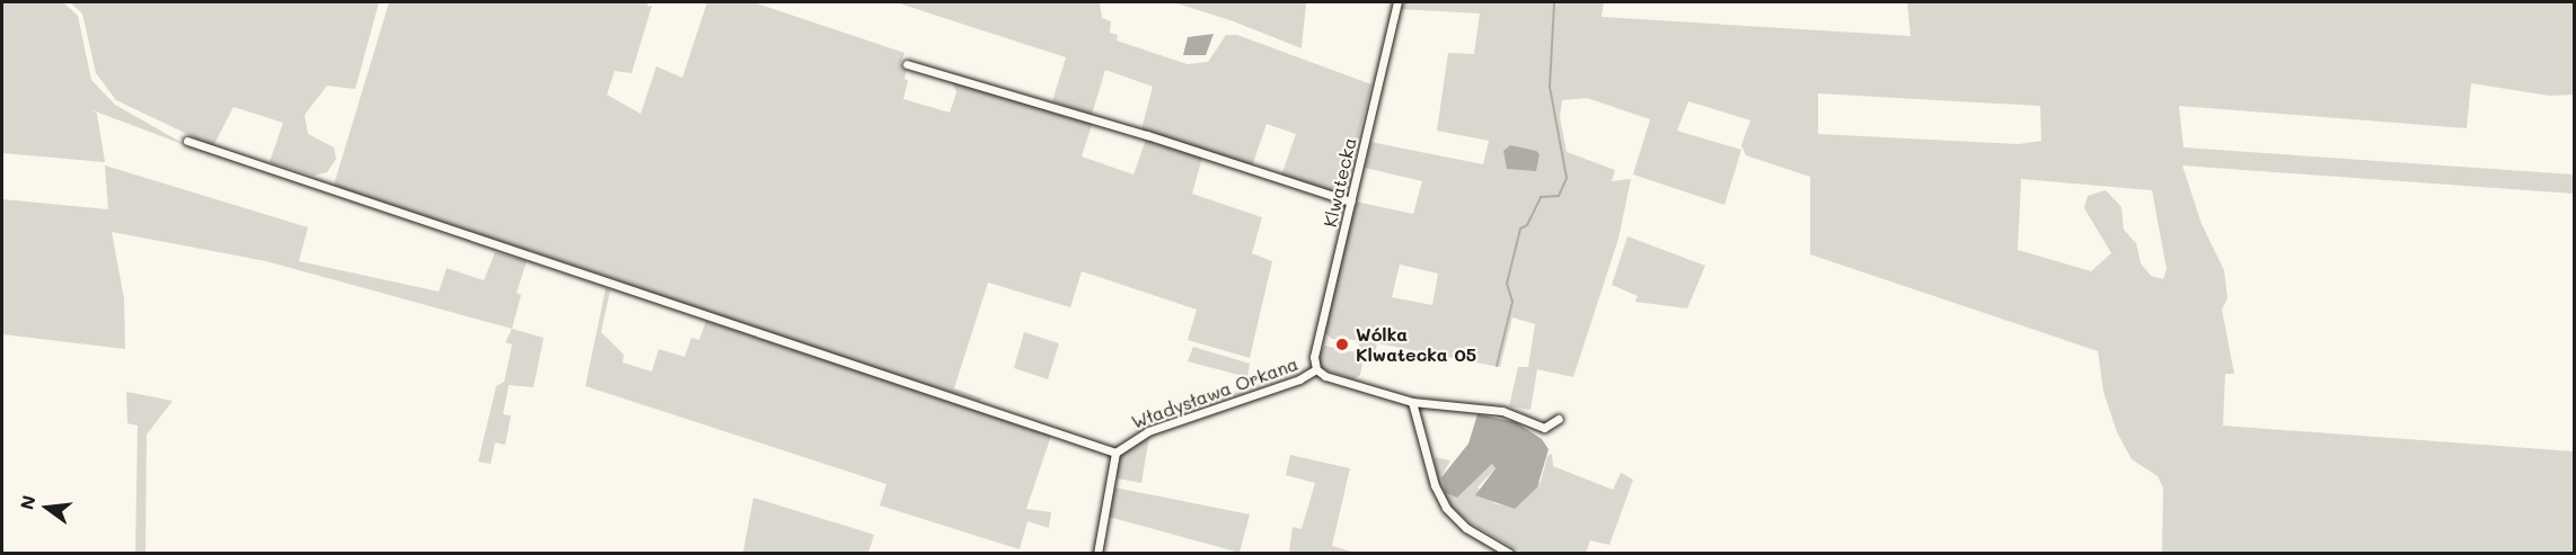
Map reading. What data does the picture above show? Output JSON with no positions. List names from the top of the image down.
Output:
{
  "streets": {
    "street": ["Klwatecka", "Władysława Orkana"]
  },
  "crossings": [
    ["Klwatecka", "Władysława Orkana"]
  ],
  "places": ["Wólka Klwatecka 05"],
  "north": "left"
}
